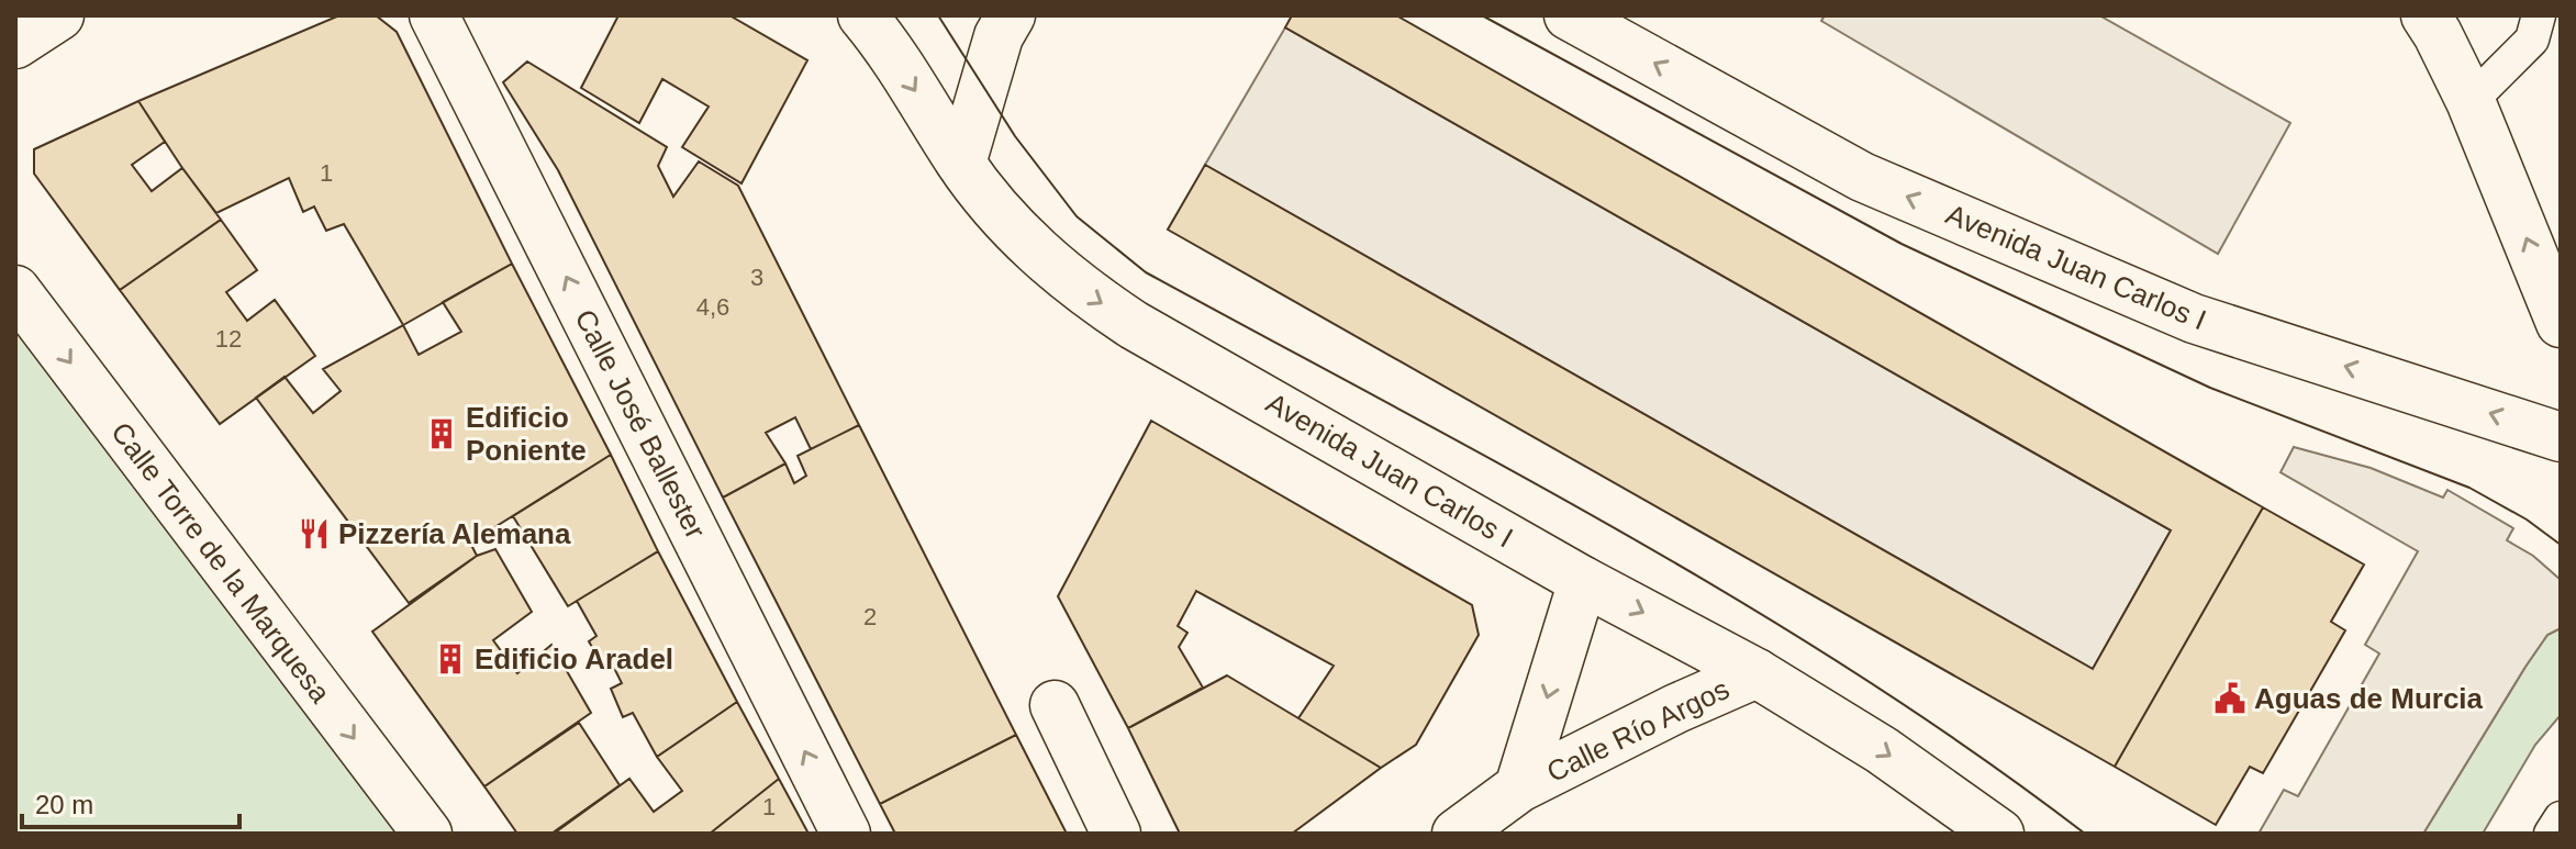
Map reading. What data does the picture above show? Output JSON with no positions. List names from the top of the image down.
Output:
{
  "streets": {
    "street": [
      "Avenida Juan Carlos I",
      "Calle José Ballester",
      "Calle Torre de la Marquesa",
      "Calle Río Argos"
    ]
  },
  "crossings": [
    ["Avenida Juan Carlos I", "Calle Río Argos"]
  ],
  "one_way": ["Calle José Ballester", "Calle Torre de la Marquesa", "Calle Río Argos"],
  "places": {
    "building": ["Edificio Poniente", "Edificio Aradel"],
    "restaurant": ["Pizzería Alemana"],
    "public building": ["Aguas de Murcia"]
  },
  "house_numbers": [
    "1",
    "3",
    "4,6",
    "12",
    "2",
    "1"
  ],
  "scale_bar": "20 m"
}
